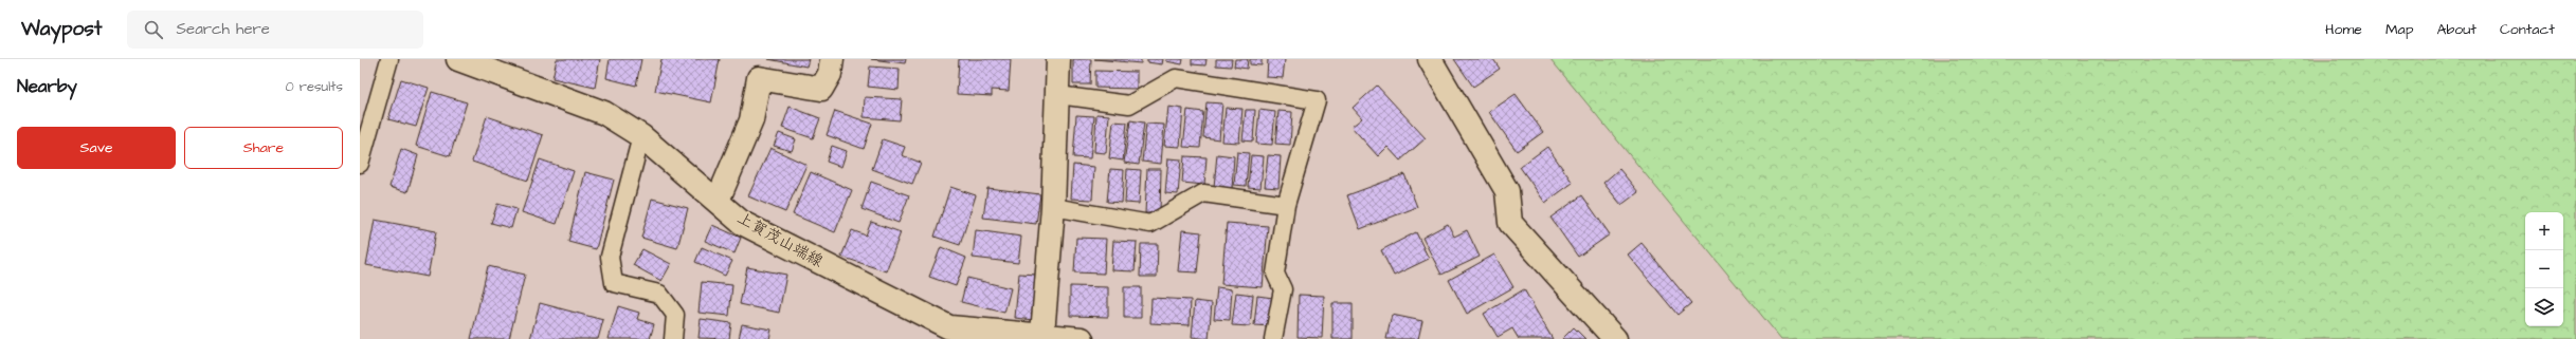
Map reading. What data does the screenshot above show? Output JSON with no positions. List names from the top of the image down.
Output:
{
  "streets": {
    "street": ["上賀茂山端線"]
  },
  "page": {
    "header": "Waypost",
    "search": "Search here",
    "nav": [
      "Home",
      "Map",
      "About",
      "Contact"
    ],
    "heading": ["Nearby", "0 results"],
    "buttons": ["Save", "Share"],
    "map_buttons": ["+", "−"]
  }
}
